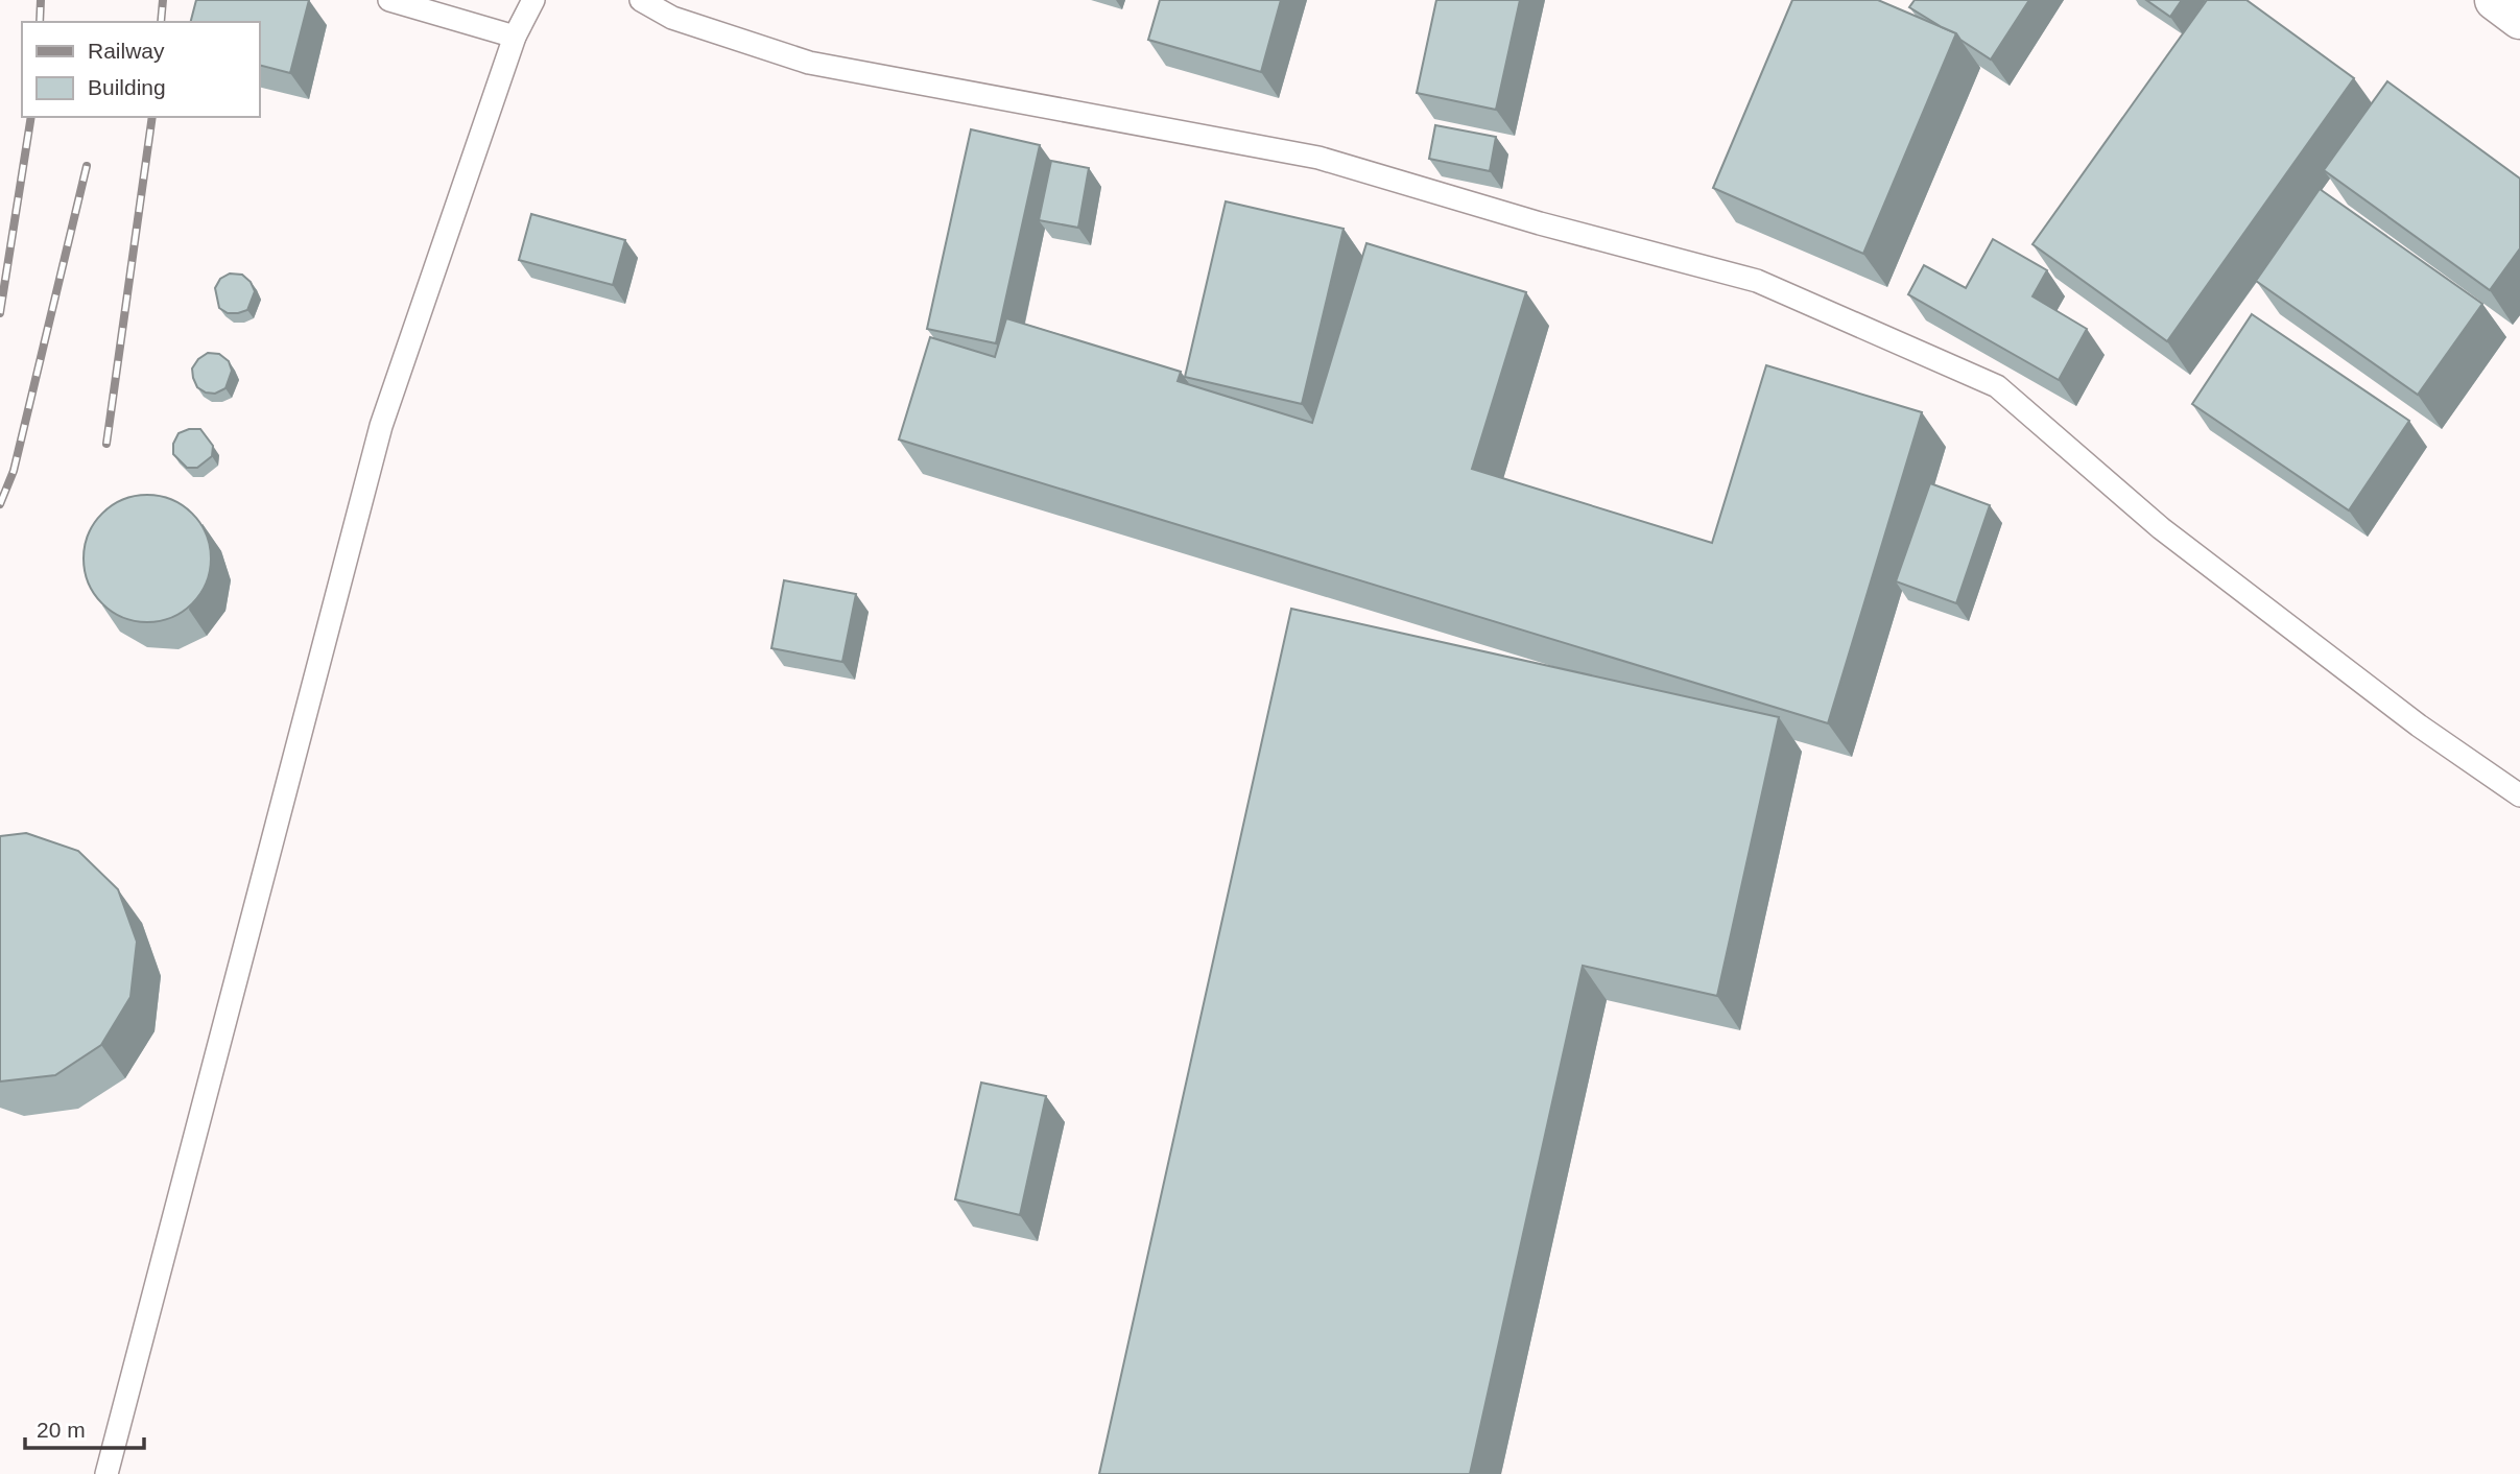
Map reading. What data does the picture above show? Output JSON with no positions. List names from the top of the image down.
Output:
{
  "legend": ["Railway", "Building"],
  "scale_bar": "20 m"
}
